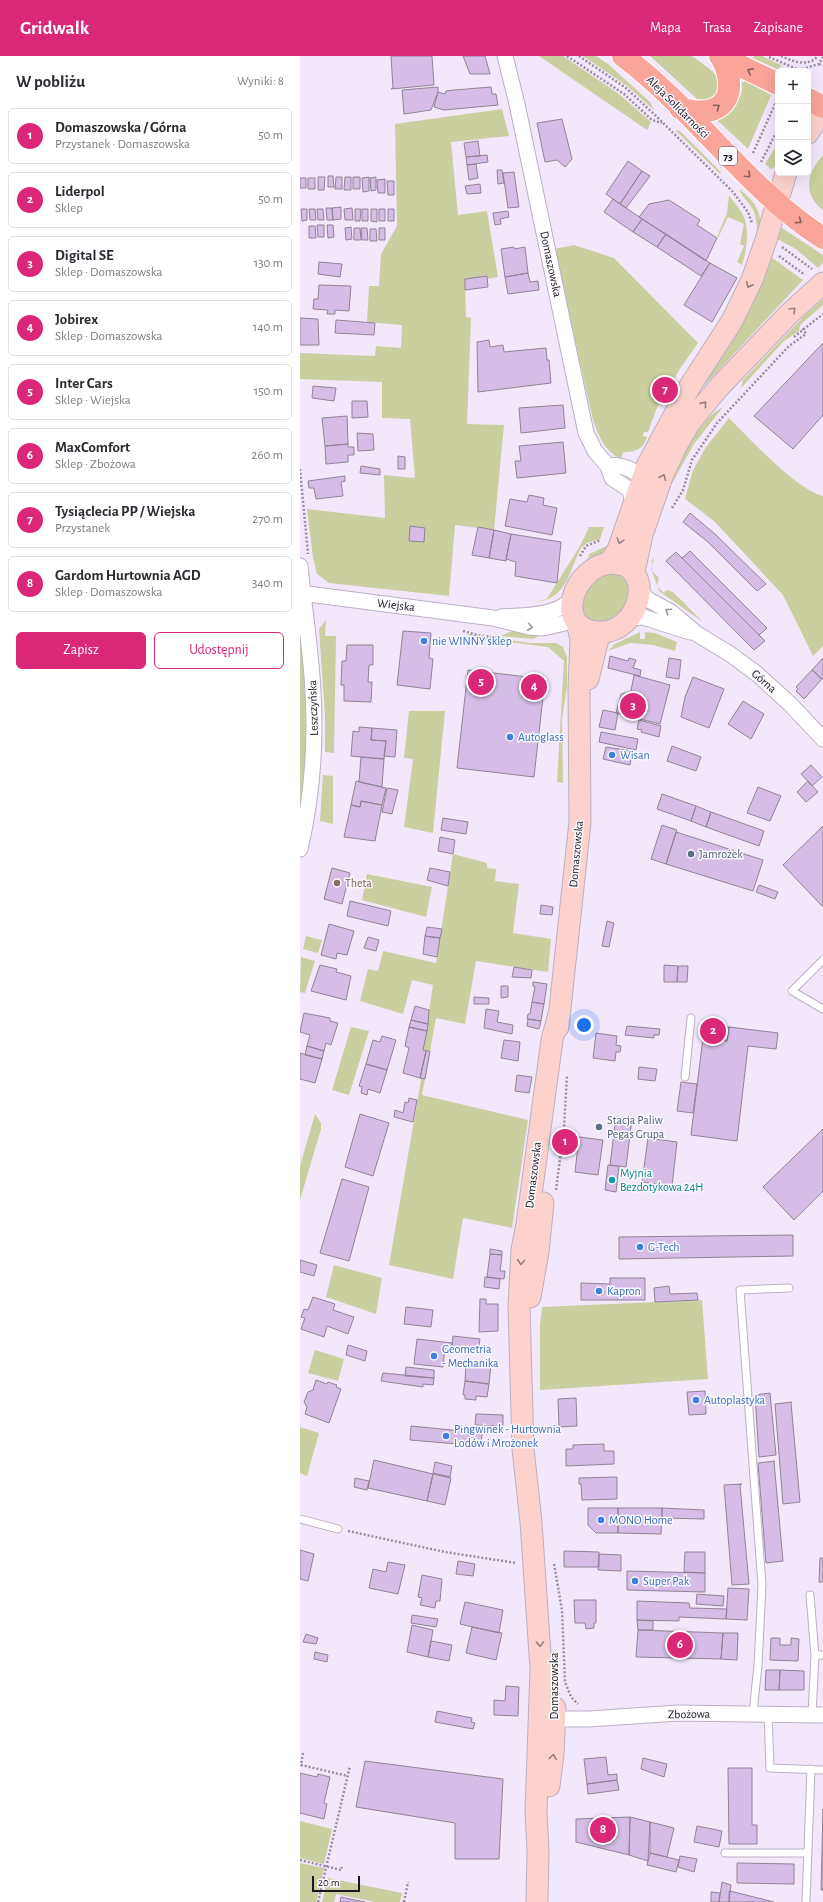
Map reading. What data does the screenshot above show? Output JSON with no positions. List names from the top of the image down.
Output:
{
  "streets": {
    "main road": ["Aleja Solidarności", "73"],
    "street": [
      "Domaszowska",
      "Wiejska",
      "Górna",
      "Leszczyńska",
      "Zbożowa"
    ]
  },
  "crossings": [
    ["Domaszowska", "Wiejska"],
    ["Domaszowska", "Górna"],
    ["Domaszowska", "Zbożowa"],
    ["Wiejska", "Górna"],
    ["Wiejska", "Leszczyńska"]
  ],
  "places": [
    "nie WINNY sklep",
    "Autoglass",
    "Wisan",
    "Jamrożek",
    "Theta",
    "Stacja Paliw Pegas Grupa",
    "Myjnia Bezdotykowa 24H",
    "G-Tech",
    "Kapron",
    "Geometria - Mechanika",
    "Autoplastyka",
    "Pingwinek - Hurtownia Lodów i Mrożonek",
    "MONO Home",
    "Super Pak"
  ],
  "scale_bar": "20 m",
  "page": {
    "header": "Gridwalk",
    "nav": ["Mapa", "Trasa", "Zapisane"],
    "heading": ["W pobliżu", "Wyniki: 8"],
    "map_buttons": ["+", "−"],
    "list": [
      {
        "mark": "1",
        "name": "Domaszowska / Górna",
        "note": "Przystanek · Domaszowska",
        "value": "50 m"
      },
      {
        "mark": "2",
        "name": "Liderpol",
        "note": "Sklep",
        "value": "50 m"
      },
      {
        "mark": "3",
        "name": "Digital SE",
        "note": "Sklep · Domaszowska",
        "value": "130 m"
      },
      {
        "mark": "4",
        "name": "Jobirex",
        "note": "Sklep · Domaszowska",
        "value": "140 m"
      },
      {
        "mark": "5",
        "name": "Inter Cars",
        "note": "Sklep · Wiejska",
        "value": "150 m"
      },
      {
        "mark": "6",
        "name": "MaxComfort",
        "note": "Sklep · Zbożowa",
        "value": "260 m"
      },
      {
        "mark": "7",
        "name": "Tysiąclecia PP / Wiejska",
        "note": "Przystanek",
        "value": "270 m"
      },
      {
        "mark": "8",
        "name": "Gardom Hurtownia AGD",
        "note": "Sklep · Domaszowska",
        "value": "340 m"
      }
    ],
    "pins": [
      "7",
      "5",
      "4",
      "3",
      "2",
      "1",
      "6",
      "8"
    ],
    "buttons": ["Zapisz", "Udostępnij"],
    "scale": "20 m"
  }
}
